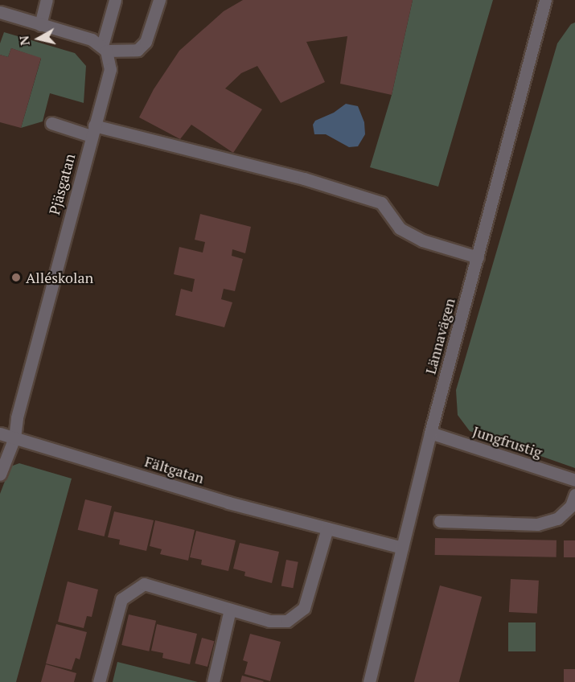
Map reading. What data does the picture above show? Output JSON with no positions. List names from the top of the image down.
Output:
{
  "streets": {
    "street": [
      "Pjäsgatan",
      "Lännavägen",
      "Jungfrustig",
      "Fältgatan"
    ]
  },
  "crossings": [
    ["Pjäsgatan", "Fältgatan"],
    ["Lännavägen", "Jungfrustig"],
    ["Lännavägen", "Fältgatan"]
  ],
  "places": ["Alléskolan"],
  "north": "left"
}
